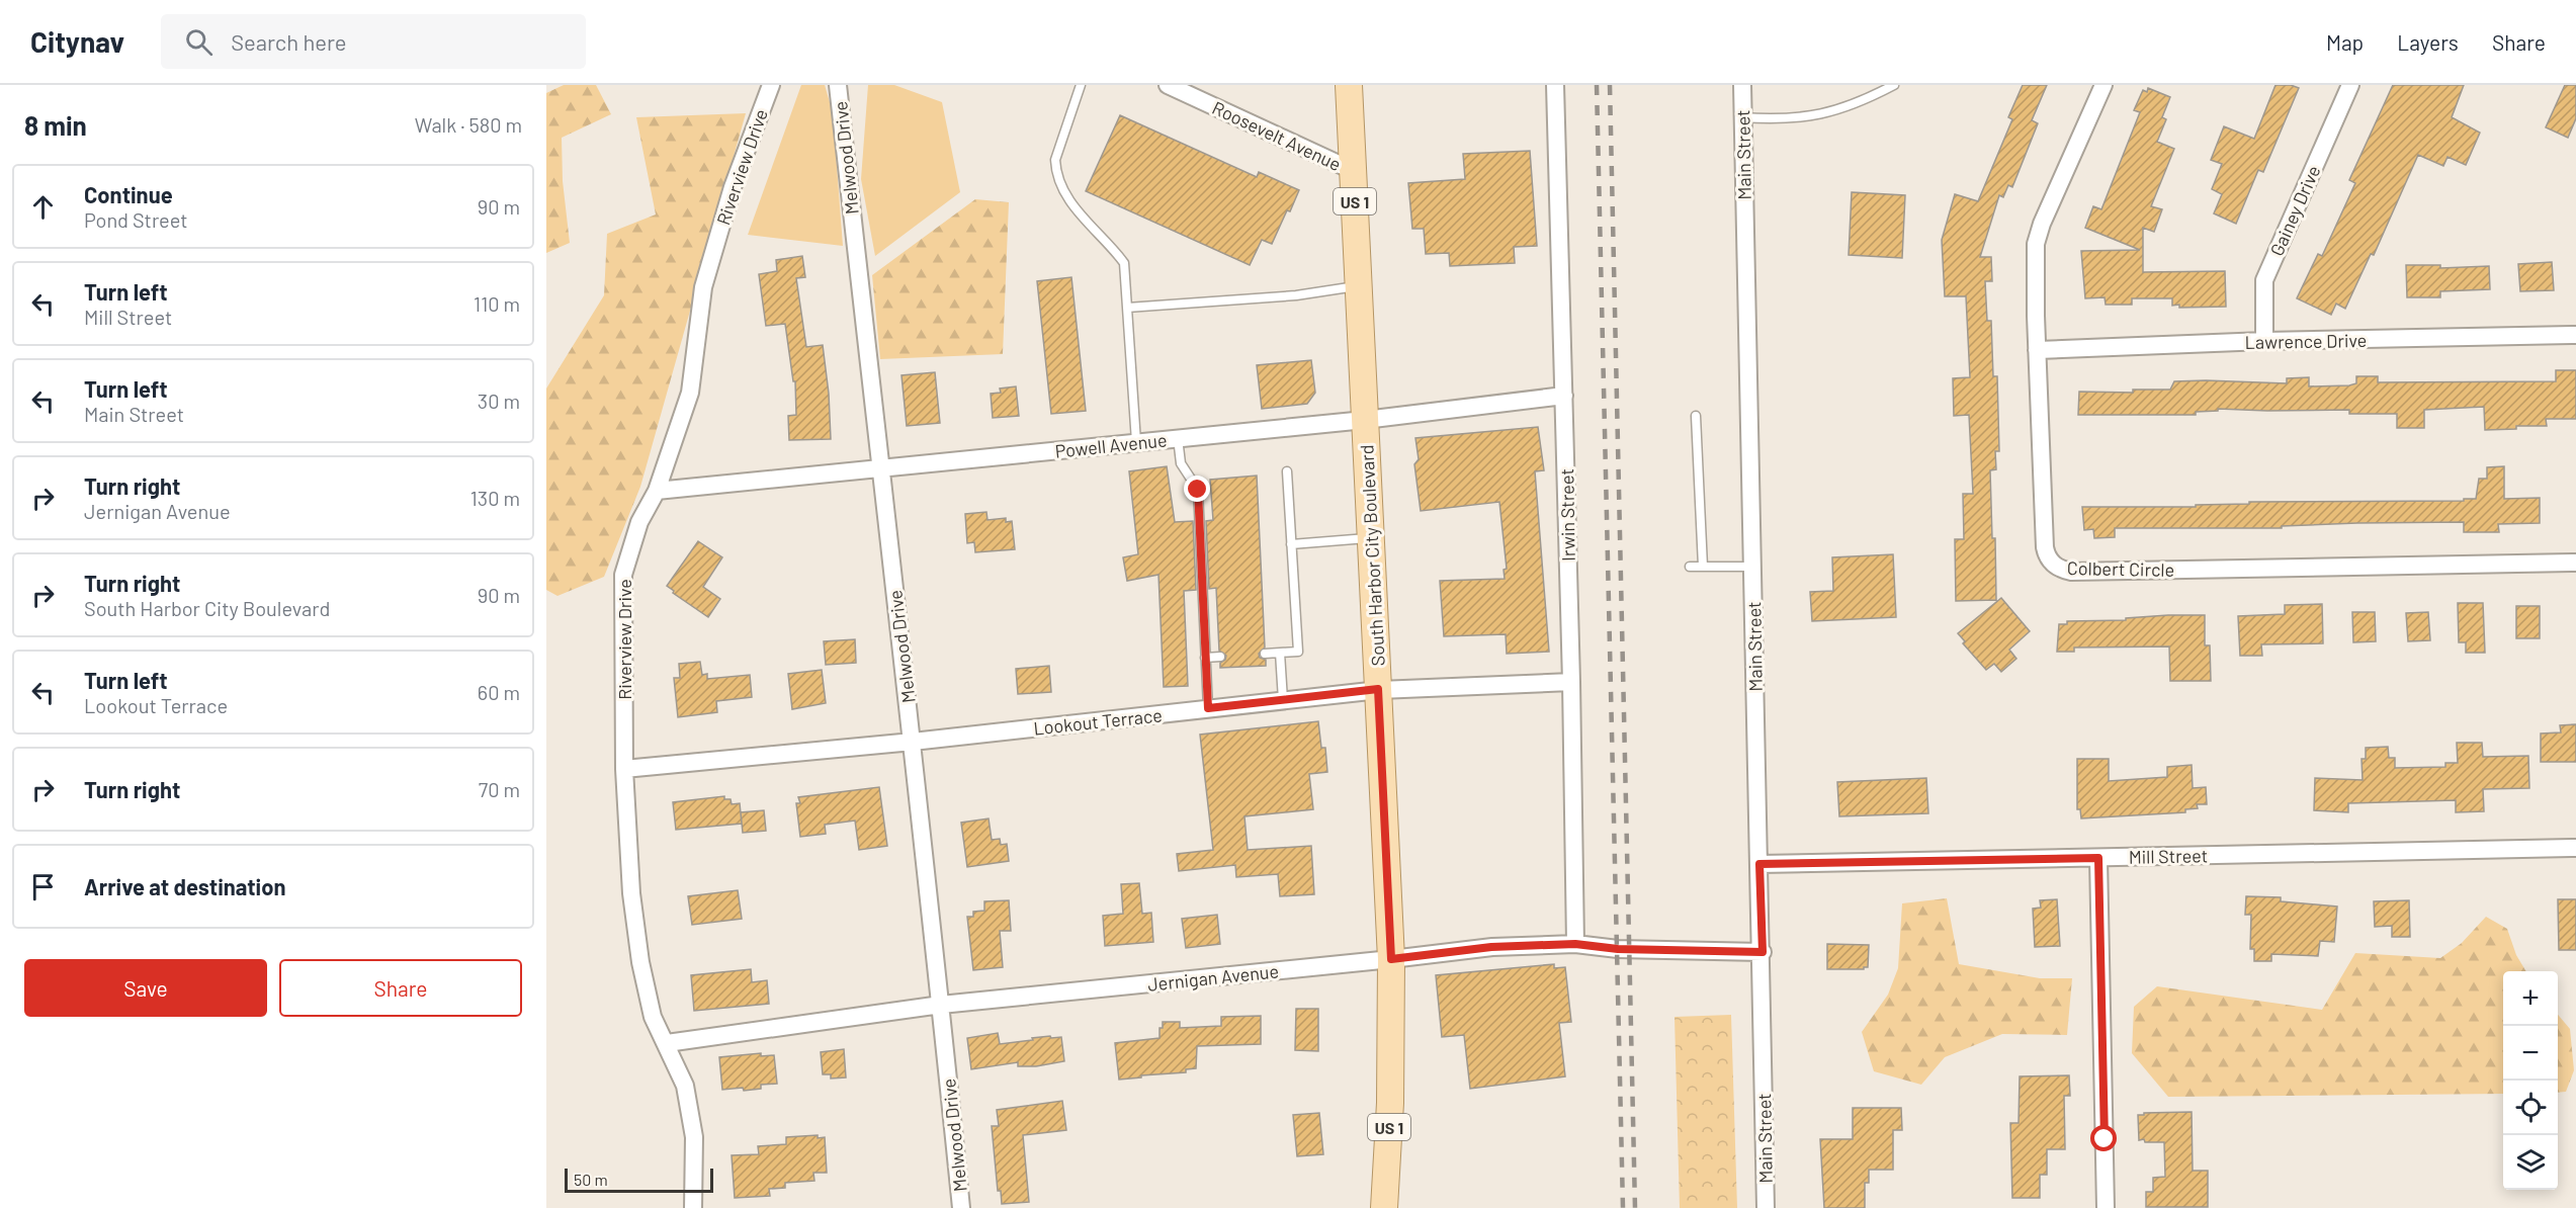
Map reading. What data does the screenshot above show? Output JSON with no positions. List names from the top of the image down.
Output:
{
  "streets": {
    "main road": ["US 1", "South Harbor City Boulevard"],
    "street": [
      "Roosevelt Avenue",
      "Main Street",
      "Melwood Drive",
      "Riverview Drive",
      "Gainey Drive",
      "Lawrence Drive",
      "Powell Avenue",
      "Irwin Street",
      "Colbert Circle",
      "Lookout Terrace",
      "Mill Street",
      "Jernigan Avenue"
    ]
  },
  "crossings": [
    ["Roosevelt Avenue", "South Harbor City Boulevard"],
    ["Main Street", "Mill Street"],
    ["Main Street", "Jernigan Avenue"],
    ["Melwood Drive", "Powell Avenue"],
    ["Melwood Drive", "Lookout Terrace"],
    ["Melwood Drive", "Jernigan Avenue"],
    ["Riverview Drive", "Powell Avenue"],
    ["Riverview Drive", "Lookout Terrace"],
    ["Riverview Drive", "Jernigan Avenue"],
    ["Gainey Drive", "Lawrence Drive"],
    ["Lawrence Drive", "Colbert Circle"],
    ["Powell Avenue", "Irwin Street"],
    ["Powell Avenue", "South Harbor City Boulevard"],
    ["Irwin Street", "Lookout Terrace"],
    ["Irwin Street", "Jernigan Avenue"],
    ["South Harbor City Boulevard", "Lookout Terrace"],
    ["South Harbor City Boulevard", "Jernigan Avenue"]
  ],
  "scale_bar": "50 m",
  "page": {
    "header": "Citynav",
    "search": "Search here",
    "nav": ["Map", "Layers", "Share"],
    "heading": ["8 min", "Walk · 580 m"],
    "list": [
      ["Continue", "Pond Street", "90 m"],
      ["Turn left", "Mill Street", "110 m"],
      ["Turn left", "Main Street", "30 m"],
      ["Turn right", "Jernigan Avenue", "130 m"],
      ["Turn right", "South Harbor City Boulevard", "90 m"],
      ["Turn left", "Lookout Terrace", "60 m"],
      ["Turn right", "70 m"],
      "Arrive at destination"
    ],
    "buttons": ["Save", "Share"],
    "map_buttons": ["+", "−"],
    "scale": "50 m"
  }
}
